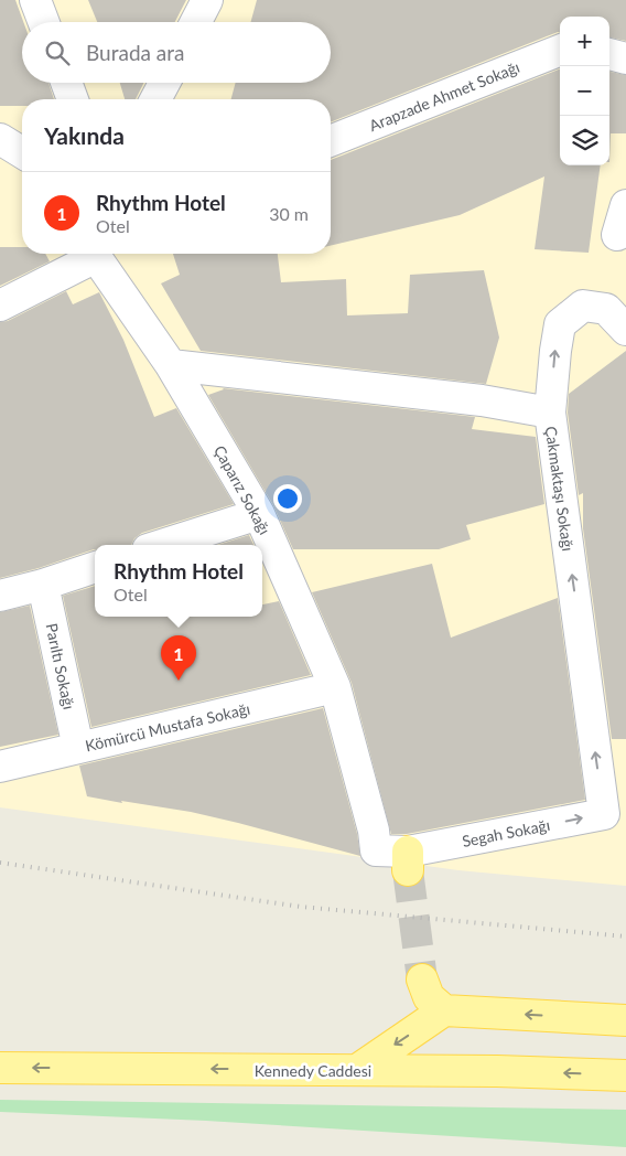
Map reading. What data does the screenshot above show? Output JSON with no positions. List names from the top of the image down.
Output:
{
  "streets": {
    "main road": ["Kennedy Caddesi"],
    "street": [
      "Arapzade Ahmet Sokağı",
      "Çakmaktaşı Sokağı",
      "Çaparız Sokağı",
      "Parıltı Sokağı",
      "Kömürcü Mustafa Sokağı",
      "Segah Sokağı"
    ]
  },
  "crossings": [
    ["Çakmaktaşı Sokağı", "Çaparız Sokağı"],
    ["Çakmaktaşı Sokağı", "Segah Sokağı"],
    ["Çaparız Sokağı", "Kömürcü Mustafa Sokağı"],
    ["Çaparız Sokağı", "Segah Sokağı"],
    ["Parıltı Sokağı", "Kömürcü Mustafa Sokağı"]
  ],
  "one_way": ["Çakmaktaşı Sokağı", "Segah Sokağı", "Kennedy Caddesi"],
  "page": {
    "map_buttons": ["+", "−"],
    "search": "Burada ara",
    "heading": "Yakında",
    "list": [
      {
        "mark": "1",
        "name": "Rhythm Hotel",
        "note": "Otel",
        "value": "30 m"
      }
    ],
    "popup": ["Rhythm Hotel", "Otel"],
    "pins": "1"
  }
}
